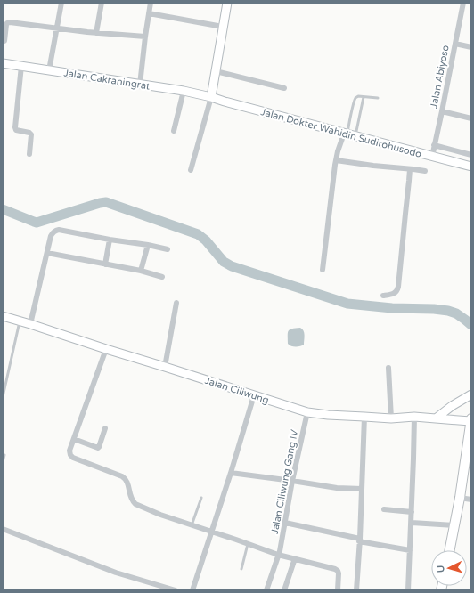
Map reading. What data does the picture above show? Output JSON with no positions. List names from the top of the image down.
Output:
{
  "streets": {
    "main road": ["Jalan Cakraningrat", "Jalan Dokter Wahidin Sudirohusodo", "Jalan Ciliwung"],
    "street": ["Jalan Abiyoso", "Jalan Ciliwung Gang IV"]
  },
  "crossings": [
    ["Jalan Abiyoso", "Jalan Dokter Wahidin Sudirohusodo"],
    ["Jalan Cakraningrat", "Jalan Dokter Wahidin Sudirohusodo"],
    ["Jalan Ciliwung", "Jalan Ciliwung Gang IV"]
  ],
  "north": "left"
}
